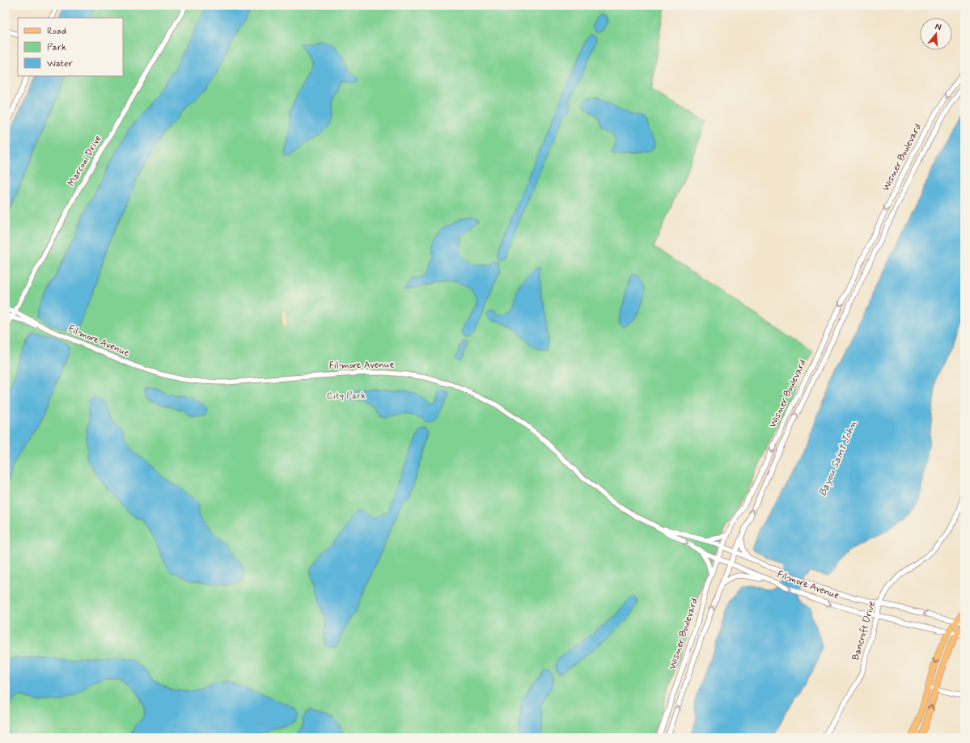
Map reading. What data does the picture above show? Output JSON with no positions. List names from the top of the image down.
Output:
{
  "streets": {
    "street": [
      "Wisner Boulevard",
      "Marconi Drive",
      "Filmore Avenue",
      "Bancroft Drive"
    ]
  },
  "crossings": [
    ["Wisner Boulevard", "Filmore Avenue"],
    ["Marconi Drive", "Filmore Avenue"],
    ["Filmore Avenue", "Bancroft Drive"]
  ],
  "water": ["Bayou Saint John"],
  "parks": ["City Park"],
  "legend": ["Road", "Park", "Water"],
  "north": "top"
}
